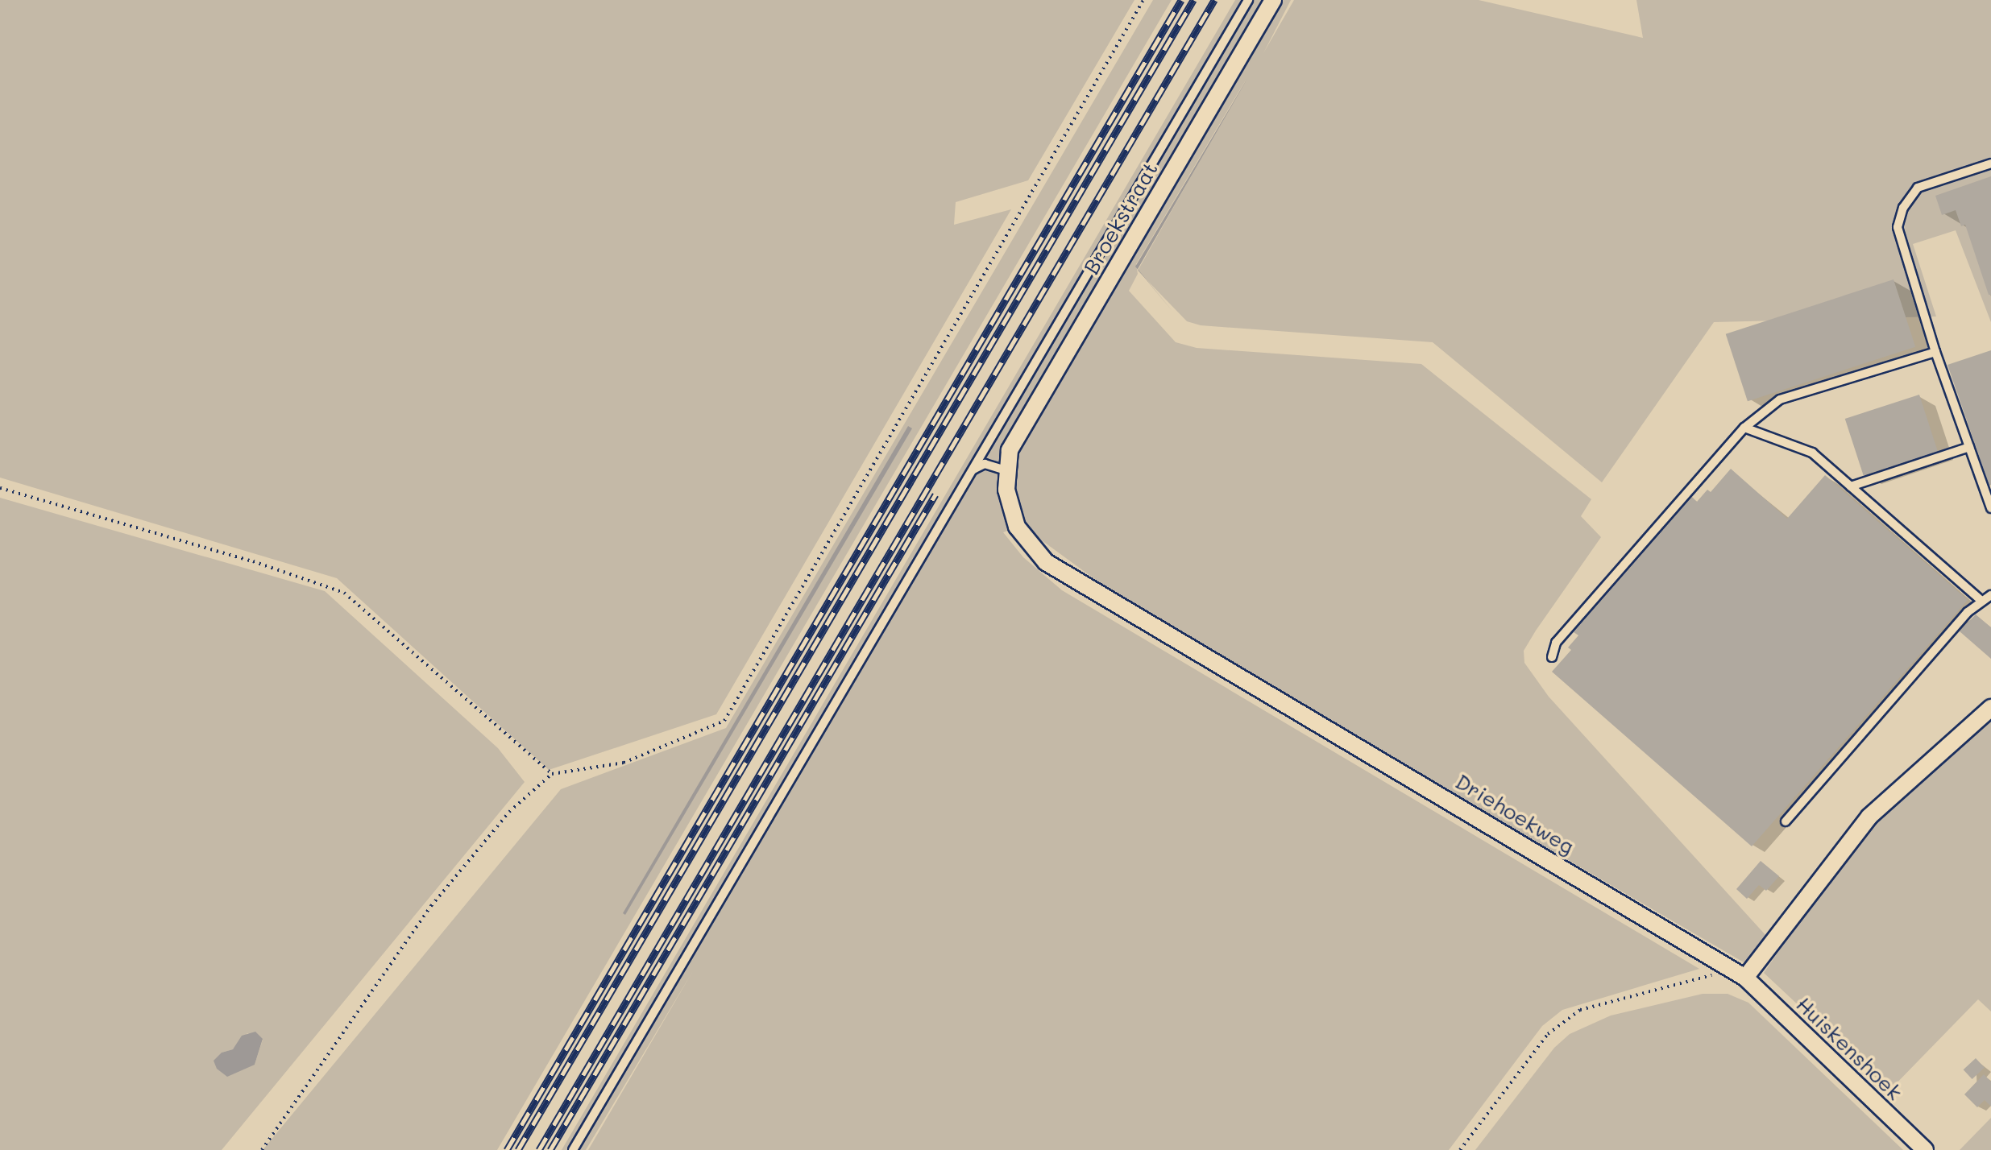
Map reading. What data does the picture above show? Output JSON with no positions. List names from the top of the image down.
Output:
{
  "streets": {
    "street": ["Broekstraat", "Driehoekweg", "Huiskenshoek"]
  },
  "crossings": [
    ["Broekstraat", "Driehoekweg"],
    ["Driehoekweg", "Huiskenshoek"]
  ]
}
